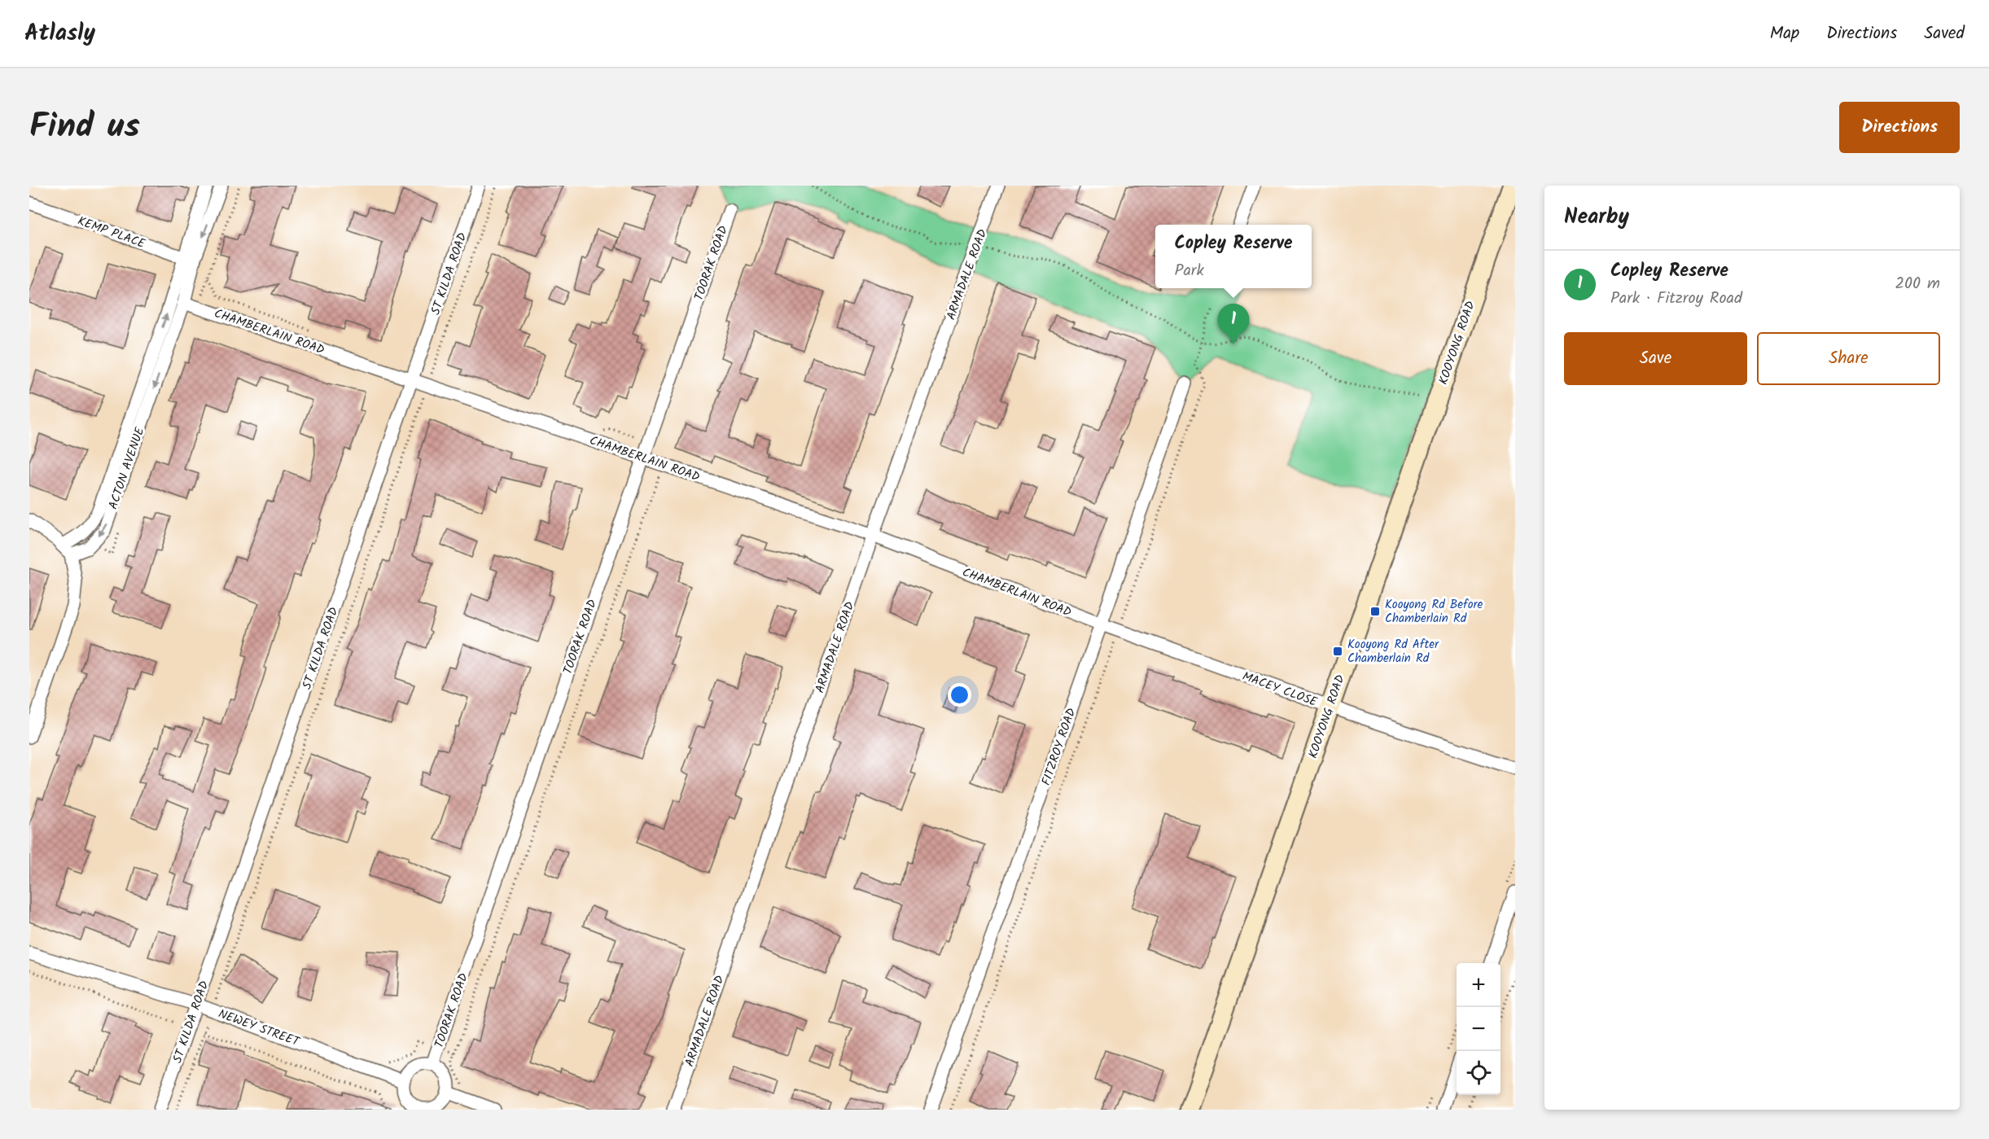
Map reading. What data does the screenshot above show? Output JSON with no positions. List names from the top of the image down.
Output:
{
  "streets": {
    "street": [
      "KEMP PLACE",
      "TOORAK ROAD",
      "ST KILDA ROAD",
      "ARMADALE ROAD",
      "CHAMBERLAIN ROAD",
      "KOOYONG ROAD",
      "ACTON AVENUE",
      "MACEY CLOSE",
      "FITZROY ROAD",
      "NEWEY STREET"
    ]
  },
  "crossings": [
    ["KEMP PLACE", "ACTON AVENUE"],
    ["TOORAK ROAD", "CHAMBERLAIN ROAD"],
    ["TOORAK ROAD", "NEWEY STREET"],
    ["ST KILDA ROAD", "CHAMBERLAIN ROAD"],
    ["ST KILDA ROAD", "NEWEY STREET"],
    ["ARMADALE ROAD", "CHAMBERLAIN ROAD"],
    ["CHAMBERLAIN ROAD", "ACTON AVENUE"],
    ["CHAMBERLAIN ROAD", "MACEY CLOSE"],
    ["CHAMBERLAIN ROAD", "FITZROY ROAD"],
    ["KOOYONG ROAD", "MACEY CLOSE"],
    ["MACEY CLOSE", "FITZROY ROAD"]
  ],
  "places": {
    "transit": ["Kooyong Rd Before Chamberlain Rd", "Kooyong Rd After Chamberlain Rd"]
  },
  "page": {
    "header": "Atlasly",
    "nav": ["Map", "Directions", "Saved"],
    "title": "Find us",
    "buttons": [
      "Directions",
      ["Save", "Share"]
    ],
    "heading": "Nearby",
    "popup": ["Copley Reserve", "Park"],
    "list": [
      {
        "mark": "1",
        "name": "Copley Reserve",
        "note": "Park · Fitzroy Road",
        "value": "200 m"
      }
    ],
    "pins": "1",
    "map_buttons": ["+", "−"]
  }
}
